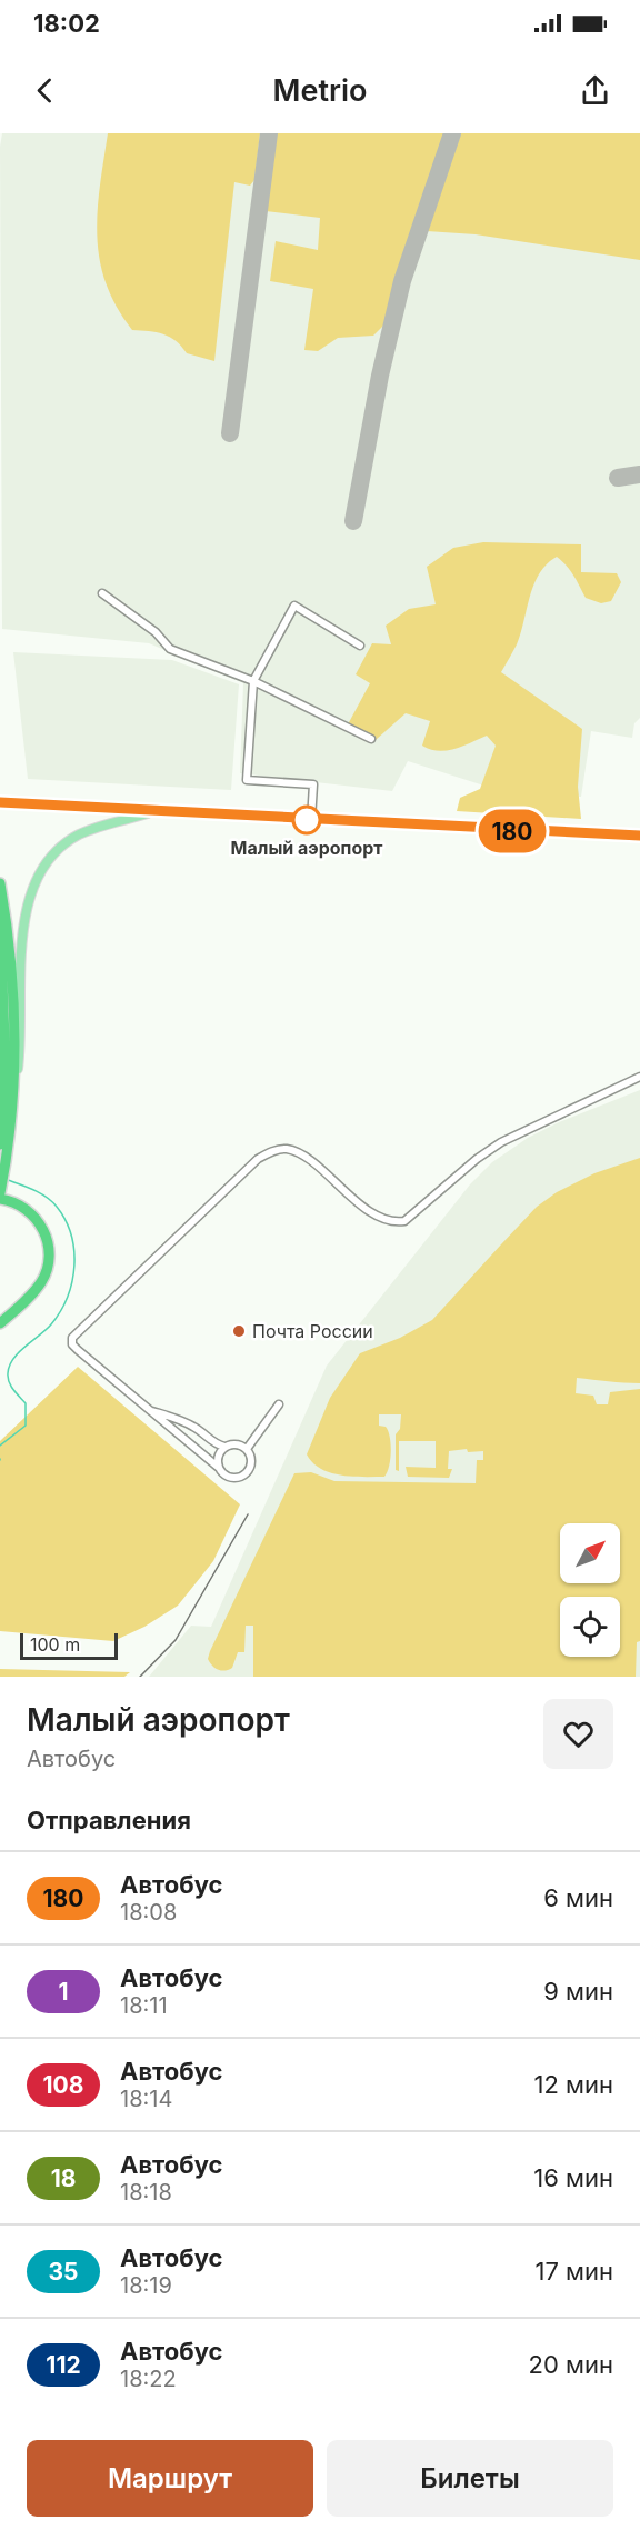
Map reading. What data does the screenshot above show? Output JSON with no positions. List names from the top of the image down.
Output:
{
  "places": ["Малый аэропорт", "Почта России"],
  "lines": ["bus line 180"],
  "scale_bar": "100 m",
  "north": "top right",
  "page": {
    "status": "18:02",
    "header": "Metrio",
    "on_map": "180",
    "scale": "100 m",
    "heading": [
      ["Малый аэропорт", "Автобус"],
      "Отправления"
    ],
    "list": [
      {
        "mark": "180",
        "name": "Автобус",
        "note": "18:08",
        "value": "6 мин"
      },
      {
        "mark": "1",
        "name": "Автобус",
        "note": "18:11",
        "value": "9 мин"
      },
      {
        "mark": "108",
        "name": "Автобус",
        "note": "18:14",
        "value": "12 мин"
      },
      {
        "mark": "18",
        "name": "Автобус",
        "note": "18:18",
        "value": "16 мин"
      },
      {
        "mark": "35",
        "name": "Автобус",
        "note": "18:19",
        "value": "17 мин"
      },
      {
        "mark": "112",
        "name": "Автобус",
        "note": "18:22",
        "value": "20 мин"
      }
    ],
    "buttons": ["Маршрут", "Билеты"]
  }
}
